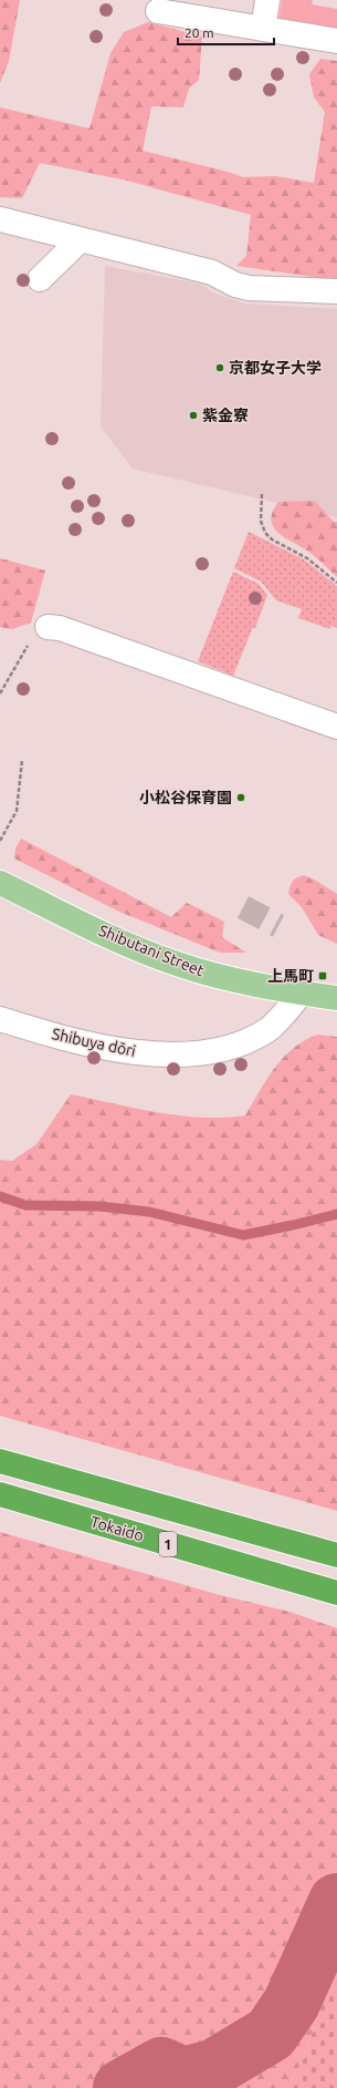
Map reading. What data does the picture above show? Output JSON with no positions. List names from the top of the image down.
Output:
{
  "streets": {
    "highway": ["Tokaido", "1"],
    "main road": ["Shibutani Street"],
    "street": ["Shibuya dōri"]
  },
  "crossings": [
    ["Shibutani Street", "Shibuya dōri"]
  ],
  "places": {
    "other": ["京都女子大学", "紫金寮", "小松谷保育園"],
    "transit": ["上馬町"]
  },
  "scale_bar": "20 m"
}
